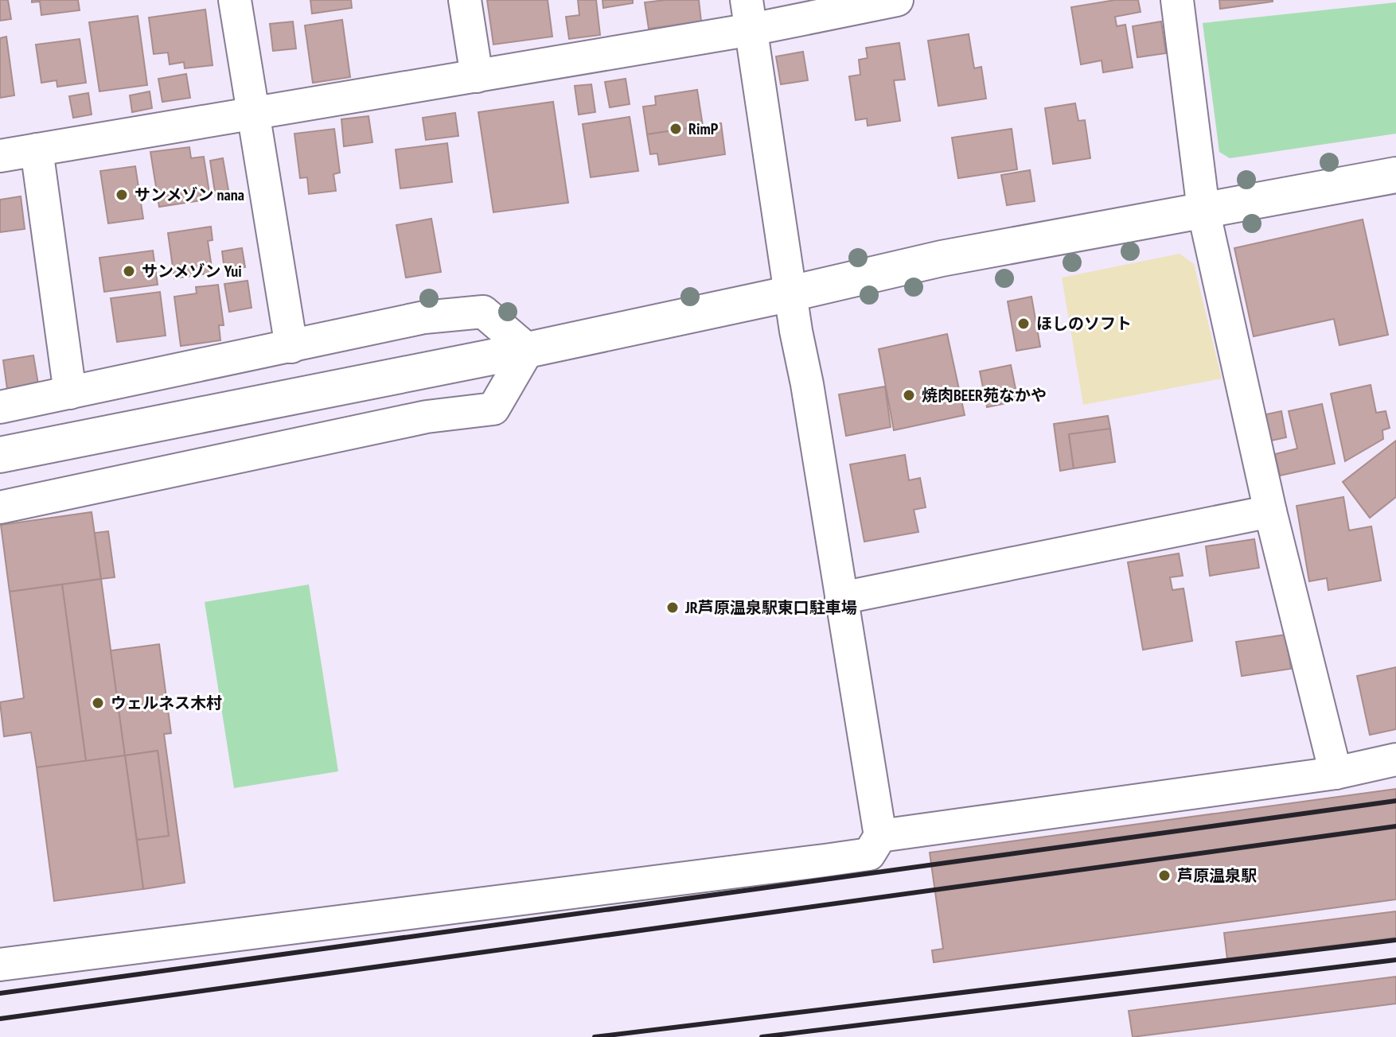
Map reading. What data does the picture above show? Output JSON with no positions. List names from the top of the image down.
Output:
{
  "places": [
    "RimP",
    "サンメゾン nana",
    "サンメゾン Yui",
    "ほしのソフト",
    "焼肉BEER苑なかや",
    "JR芦原温泉駅東口駐車場",
    "ウェルネス木村",
    "芦原温泉駅"
  ]
}
